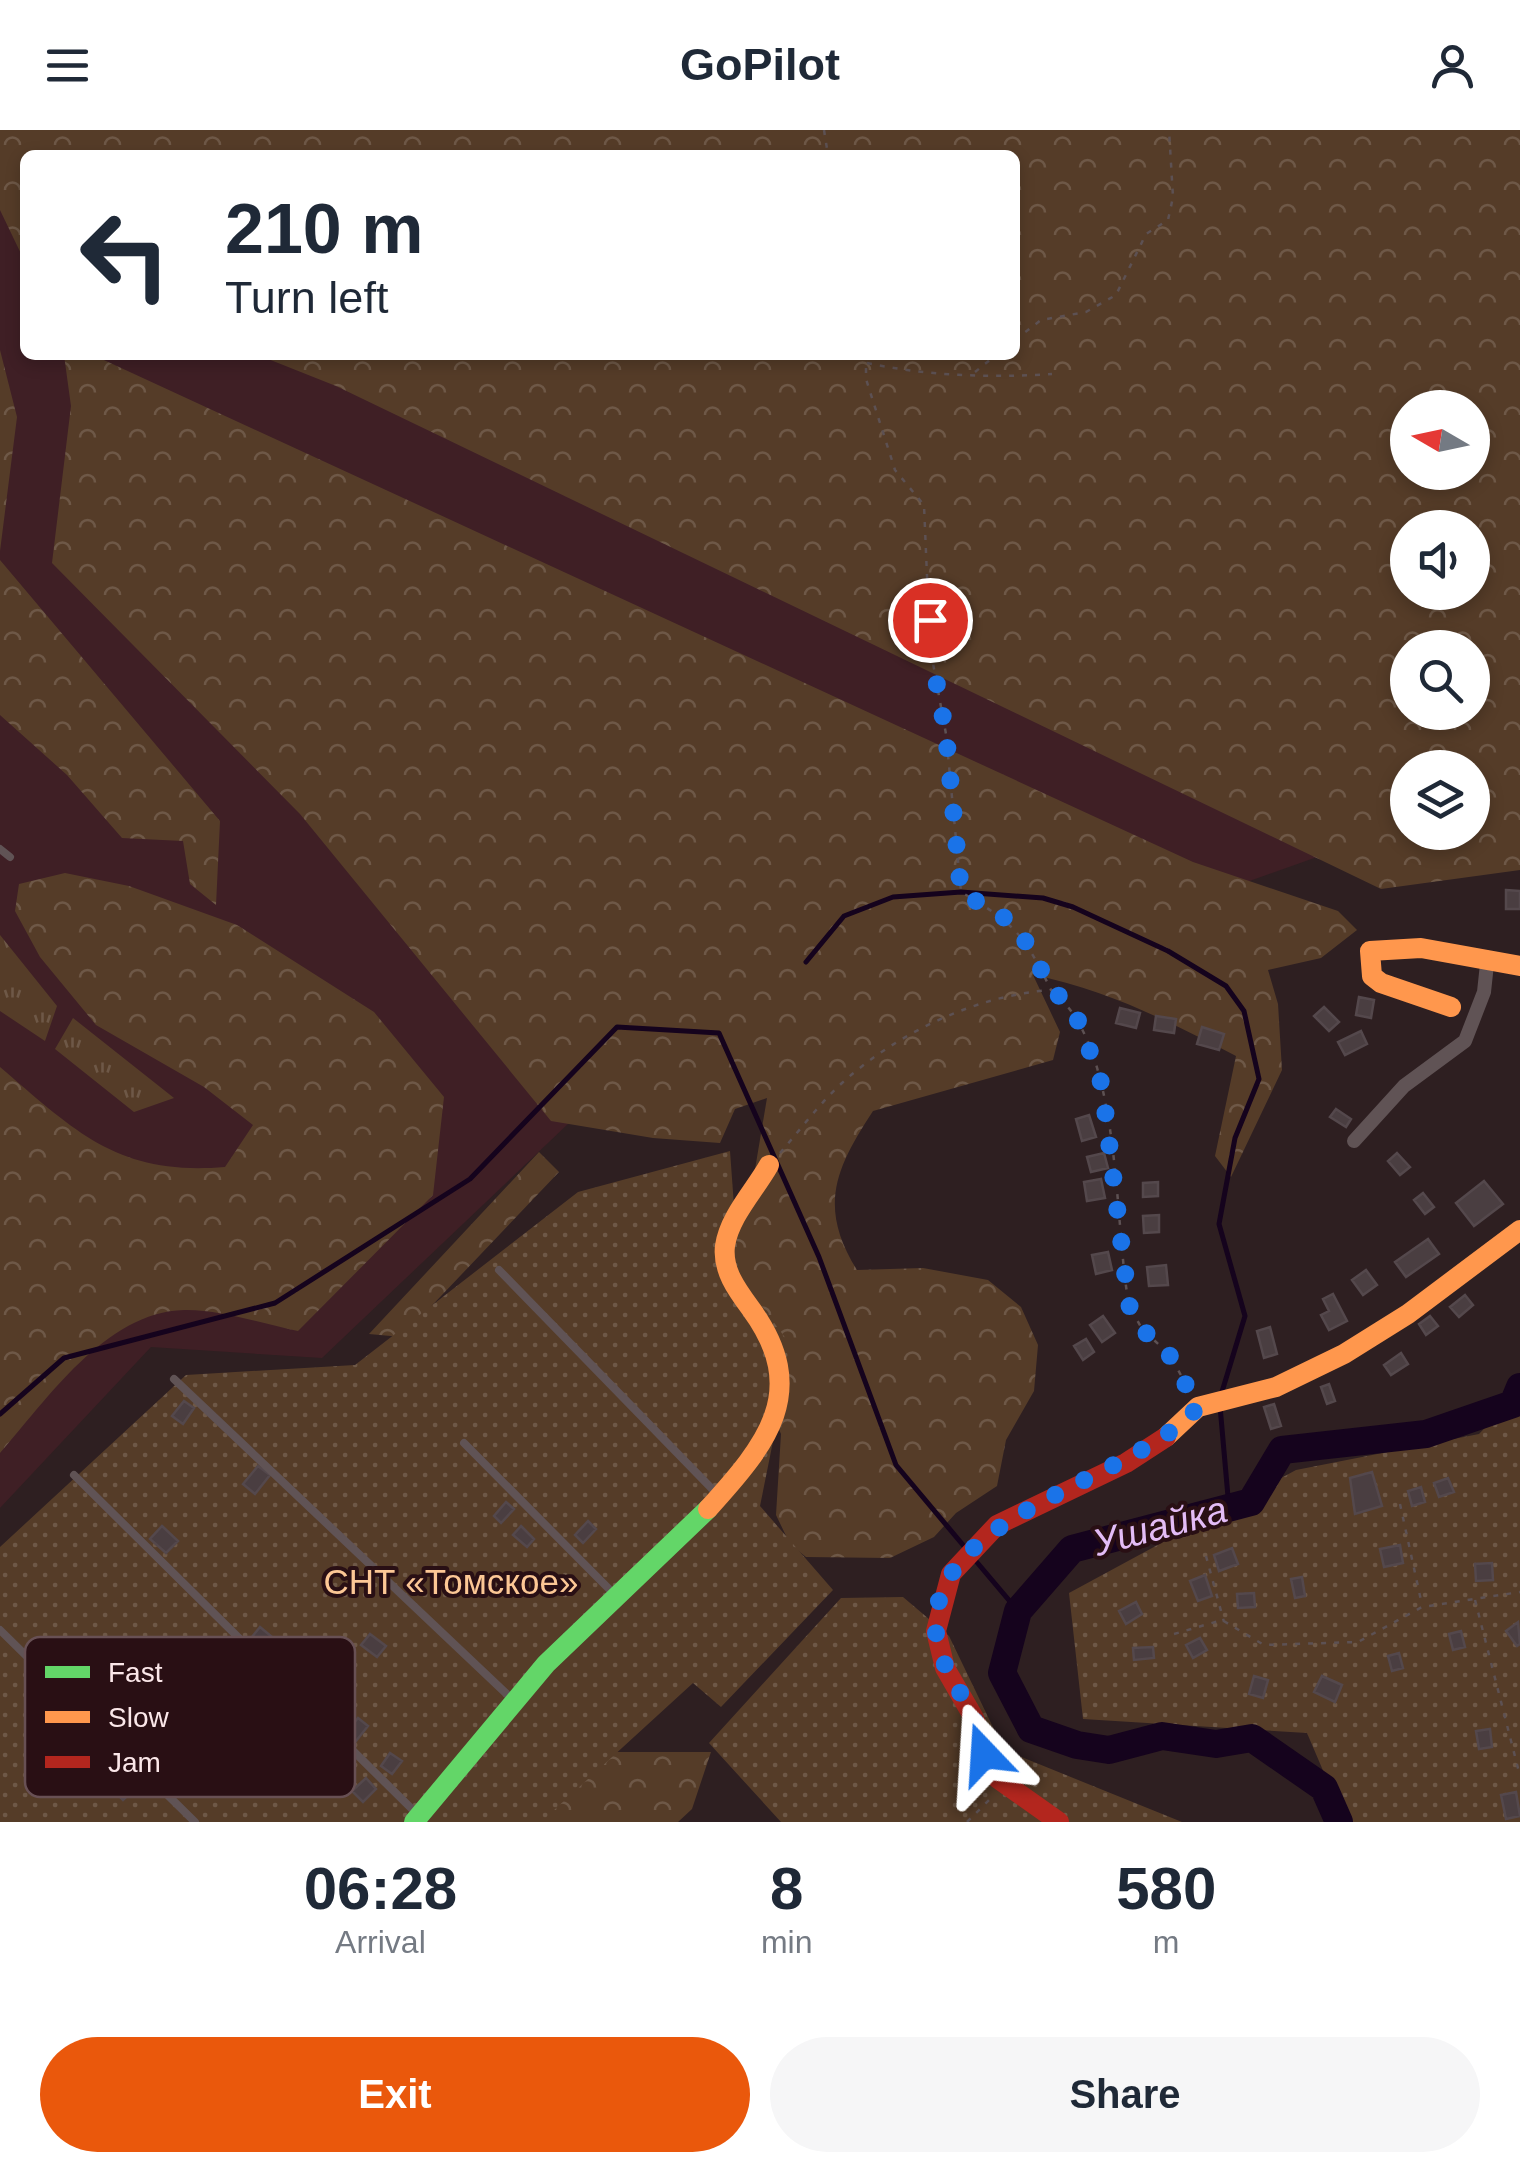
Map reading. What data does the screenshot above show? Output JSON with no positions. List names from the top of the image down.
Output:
{
  "water": ["Ушайка"],
  "parks": ["СНТ «Томское»"],
  "legend": ["Fast", "Slow", "Jam"],
  "north": "left",
  "page": {
    "header": "GoPilot",
    "turn": ["210 m", "Turn left"],
    "eta": [
      "06:28",
      "Arrival",
      "8",
      "min",
      "580",
      "m"
    ],
    "buttons": ["Exit", "Share"]
  }
}
